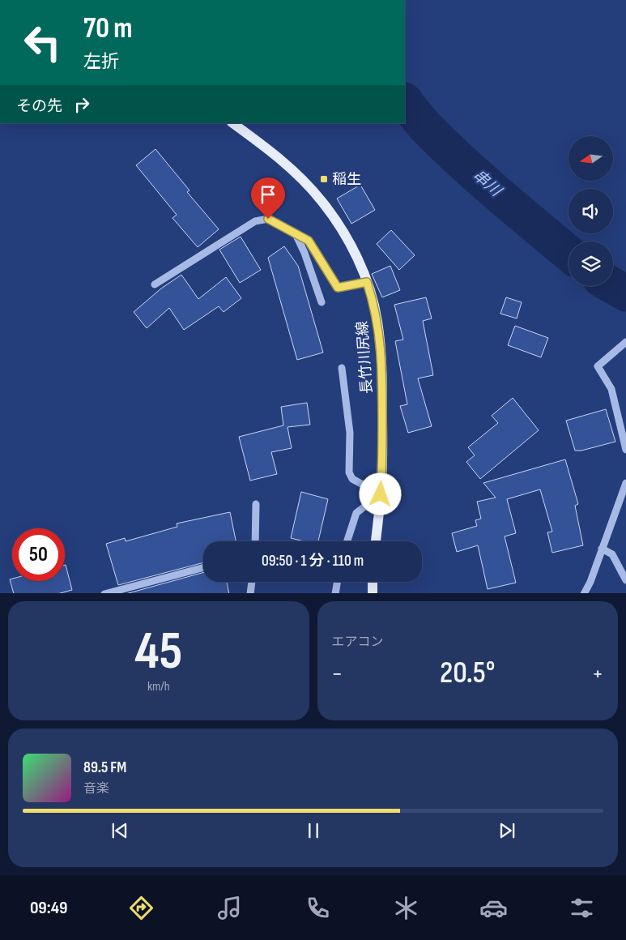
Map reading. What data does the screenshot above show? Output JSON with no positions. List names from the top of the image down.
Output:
{
  "streets": {
    "main road": ["長竹川尻線"]
  },
  "water": ["串川"],
  "places": {
    "transit": ["稲生"]
  },
  "north": "left",
  "page": {
    "turn": ["70 m", "左折"],
    "then": "その先",
    "limit": "50",
    "trip": "09:50 · 1 分 · 110 m",
    "tile": [
      ["45", "km/h"],
      "エアコン"
    ],
    "heat": ["−", "20.5°", "+"],
    "song": ["89.5 FM", "音楽"],
    "tabs": "09:49"
  }
}
